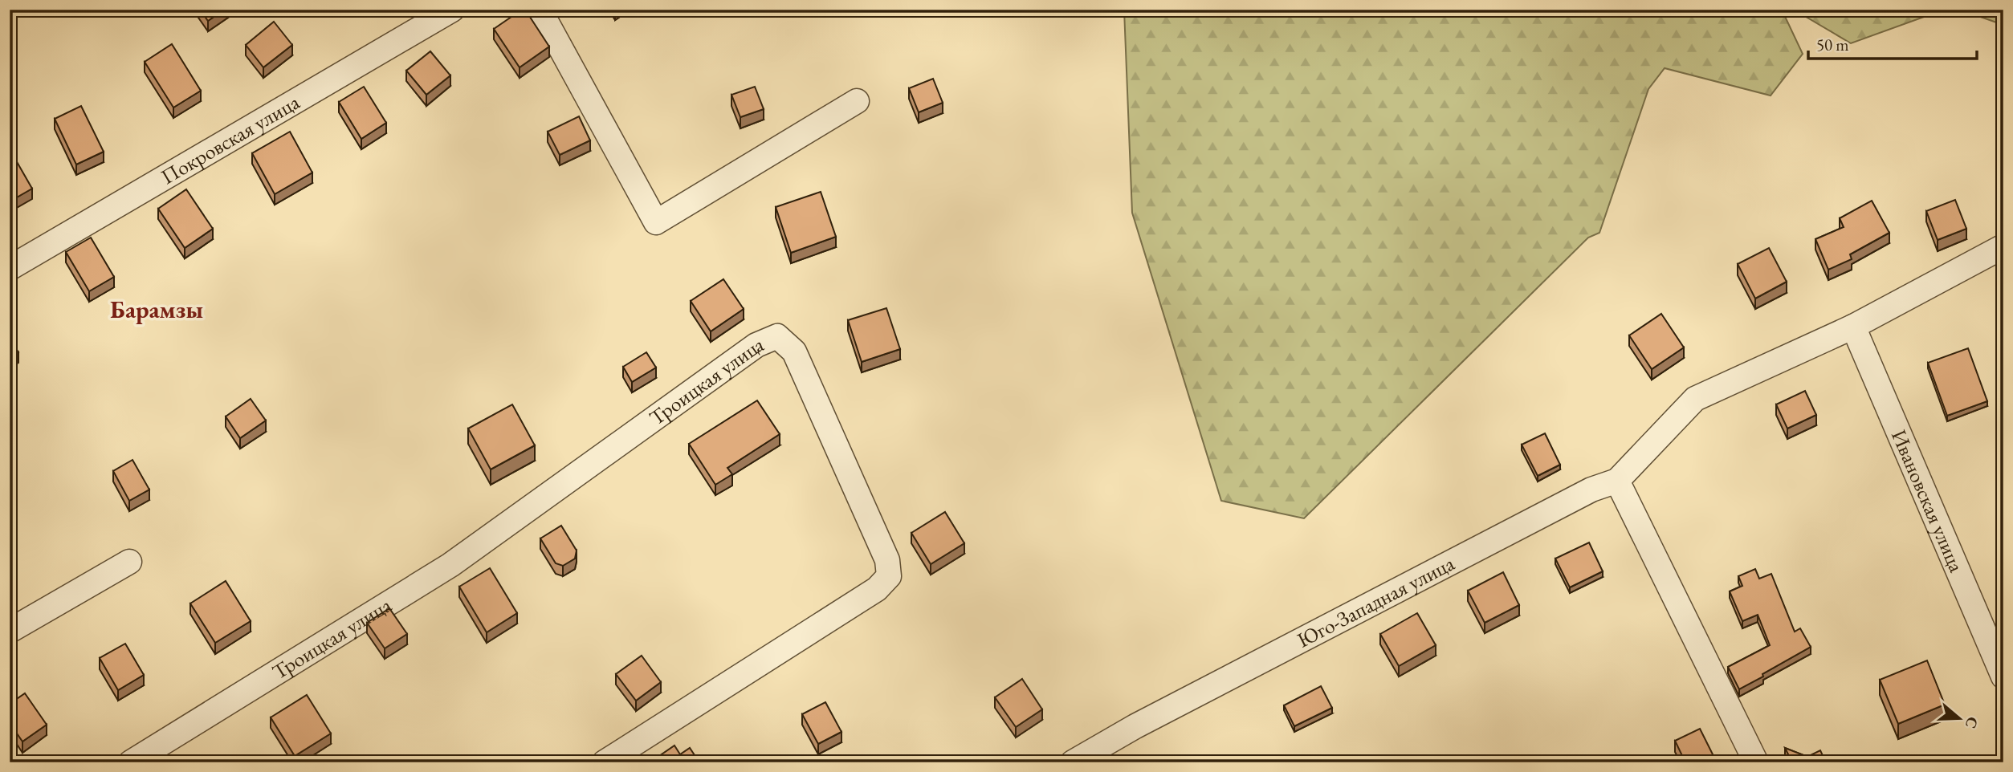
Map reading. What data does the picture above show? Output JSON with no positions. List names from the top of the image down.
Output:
{
  "streets": {
    "street": [
      "Покровская улица",
      "Троицкая улица",
      "Ивановская улица",
      "Юго-Западная улица"
    ]
  },
  "crossings": [
    ["Ивановская улица", "Юго-Западная улица"]
  ],
  "districts": ["Барамзы"],
  "scale_bar": "50 m",
  "north": "right"
}
